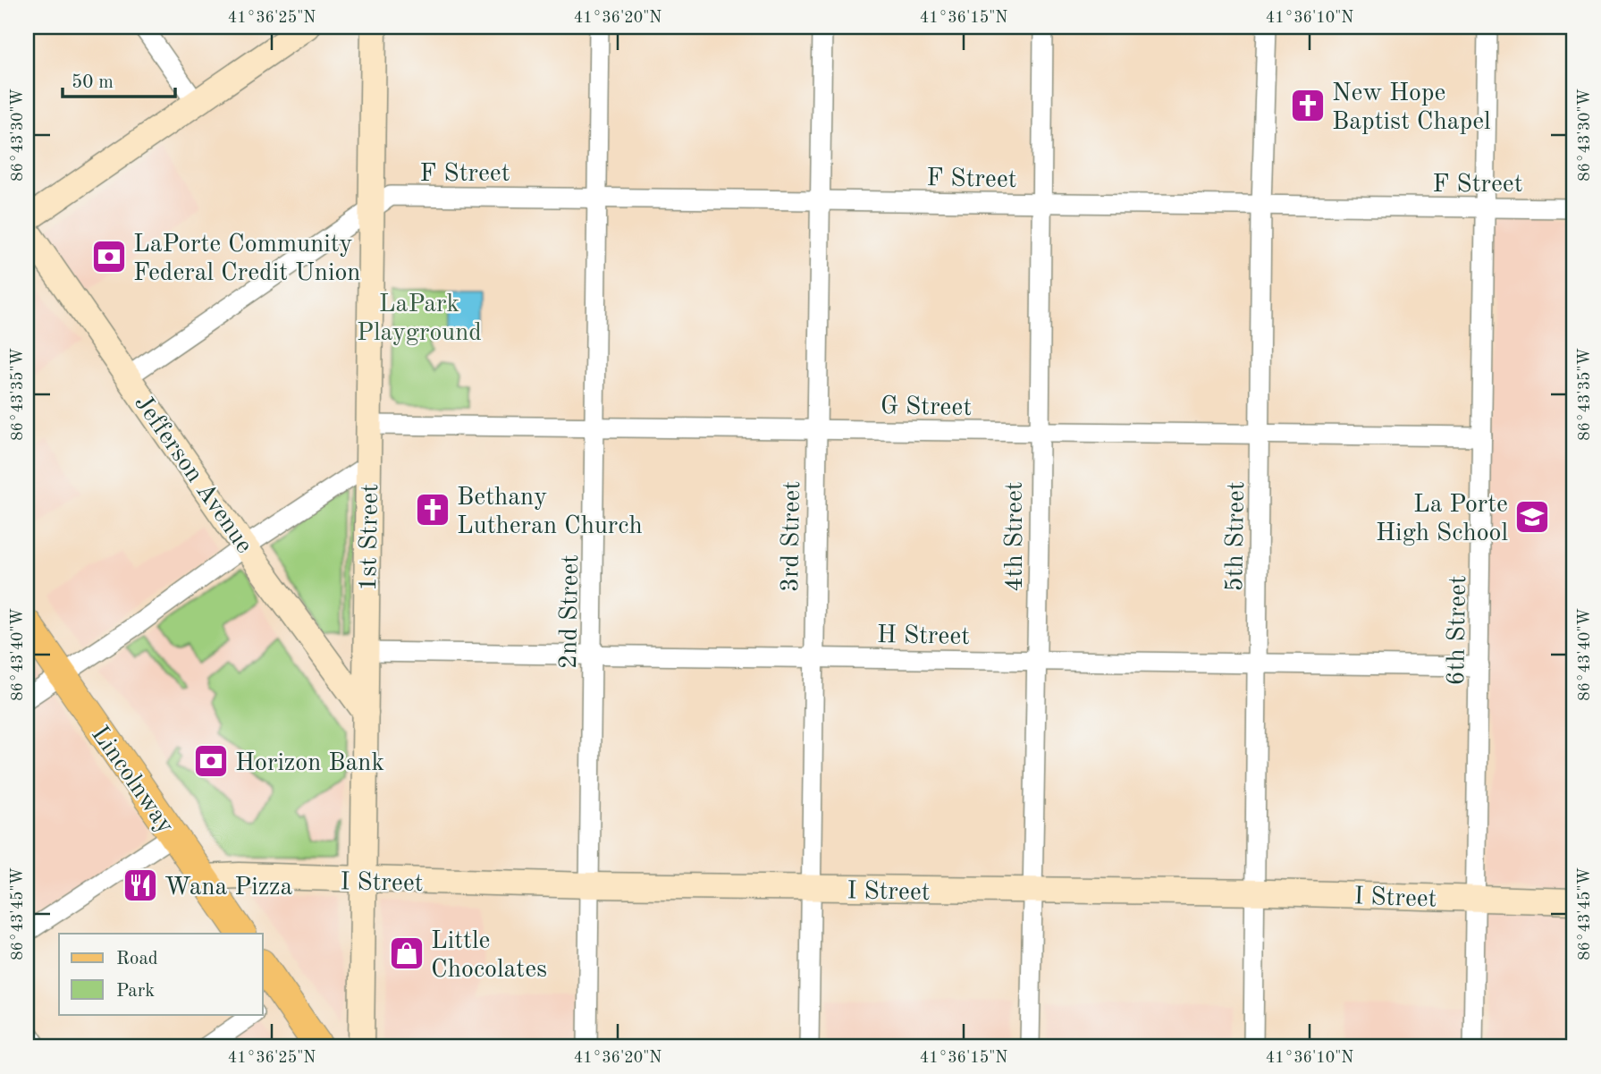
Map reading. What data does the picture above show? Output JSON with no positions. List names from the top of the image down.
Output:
{
  "streets": {
    "main road": ["Lincolnway"],
    "street": [
      "F Street",
      "G Street",
      "Jefferson Avenue",
      "3rd Street",
      "4th Street",
      "5th Street",
      "1st Street",
      "2nd Street",
      "6th Street",
      "H Street",
      "I Street"
    ]
  },
  "crossings": [
    ["F Street", "Jefferson Avenue"],
    ["F Street", "3rd Street"],
    ["F Street", "4th Street"],
    ["F Street", "5th Street"],
    ["F Street", "1st Street"],
    ["F Street", "2nd Street"],
    ["F Street", "6th Street"],
    ["G Street", "3rd Street"],
    ["G Street", "4th Street"],
    ["G Street", "5th Street"],
    ["G Street", "1st Street"],
    ["G Street", "2nd Street"],
    ["G Street", "6th Street"],
    ["Jefferson Avenue", "1st Street"],
    ["3rd Street", "H Street"],
    ["3rd Street", "I Street"],
    ["4th Street", "H Street"],
    ["4th Street", "I Street"],
    ["5th Street", "H Street"],
    ["5th Street", "I Street"],
    ["1st Street", "H Street"],
    ["1st Street", "I Street"],
    ["2nd Street", "H Street"],
    ["2nd Street", "I Street"],
    ["6th Street", "H Street"],
    ["6th Street", "I Street"],
    ["Lincolnway", "I Street"]
  ],
  "parks": ["LaPark Playground"],
  "places": {
    "church": ["New Hope Baptist Chapel", "Bethany Lutheran Church"],
    "bank": ["LaPorte Community Federal Credit Union", "Horizon Bank"],
    "school or university": ["La Porte High School"],
    "restaurant": ["Wana Pizza"],
    "shop": ["Little Chocolates"]
  },
  "legend": ["Road", "Park"],
  "scale_bar": "50 m",
  "coordinates": [
    "41°36'25\"N",
    "41°36'20\"N",
    "41°36'15\"N",
    "41°36'10\"N",
    "86°43'30\"W",
    "86°43'35\"W",
    "86°43'40\"W",
    "86°43'45\"W"
  ]
}
